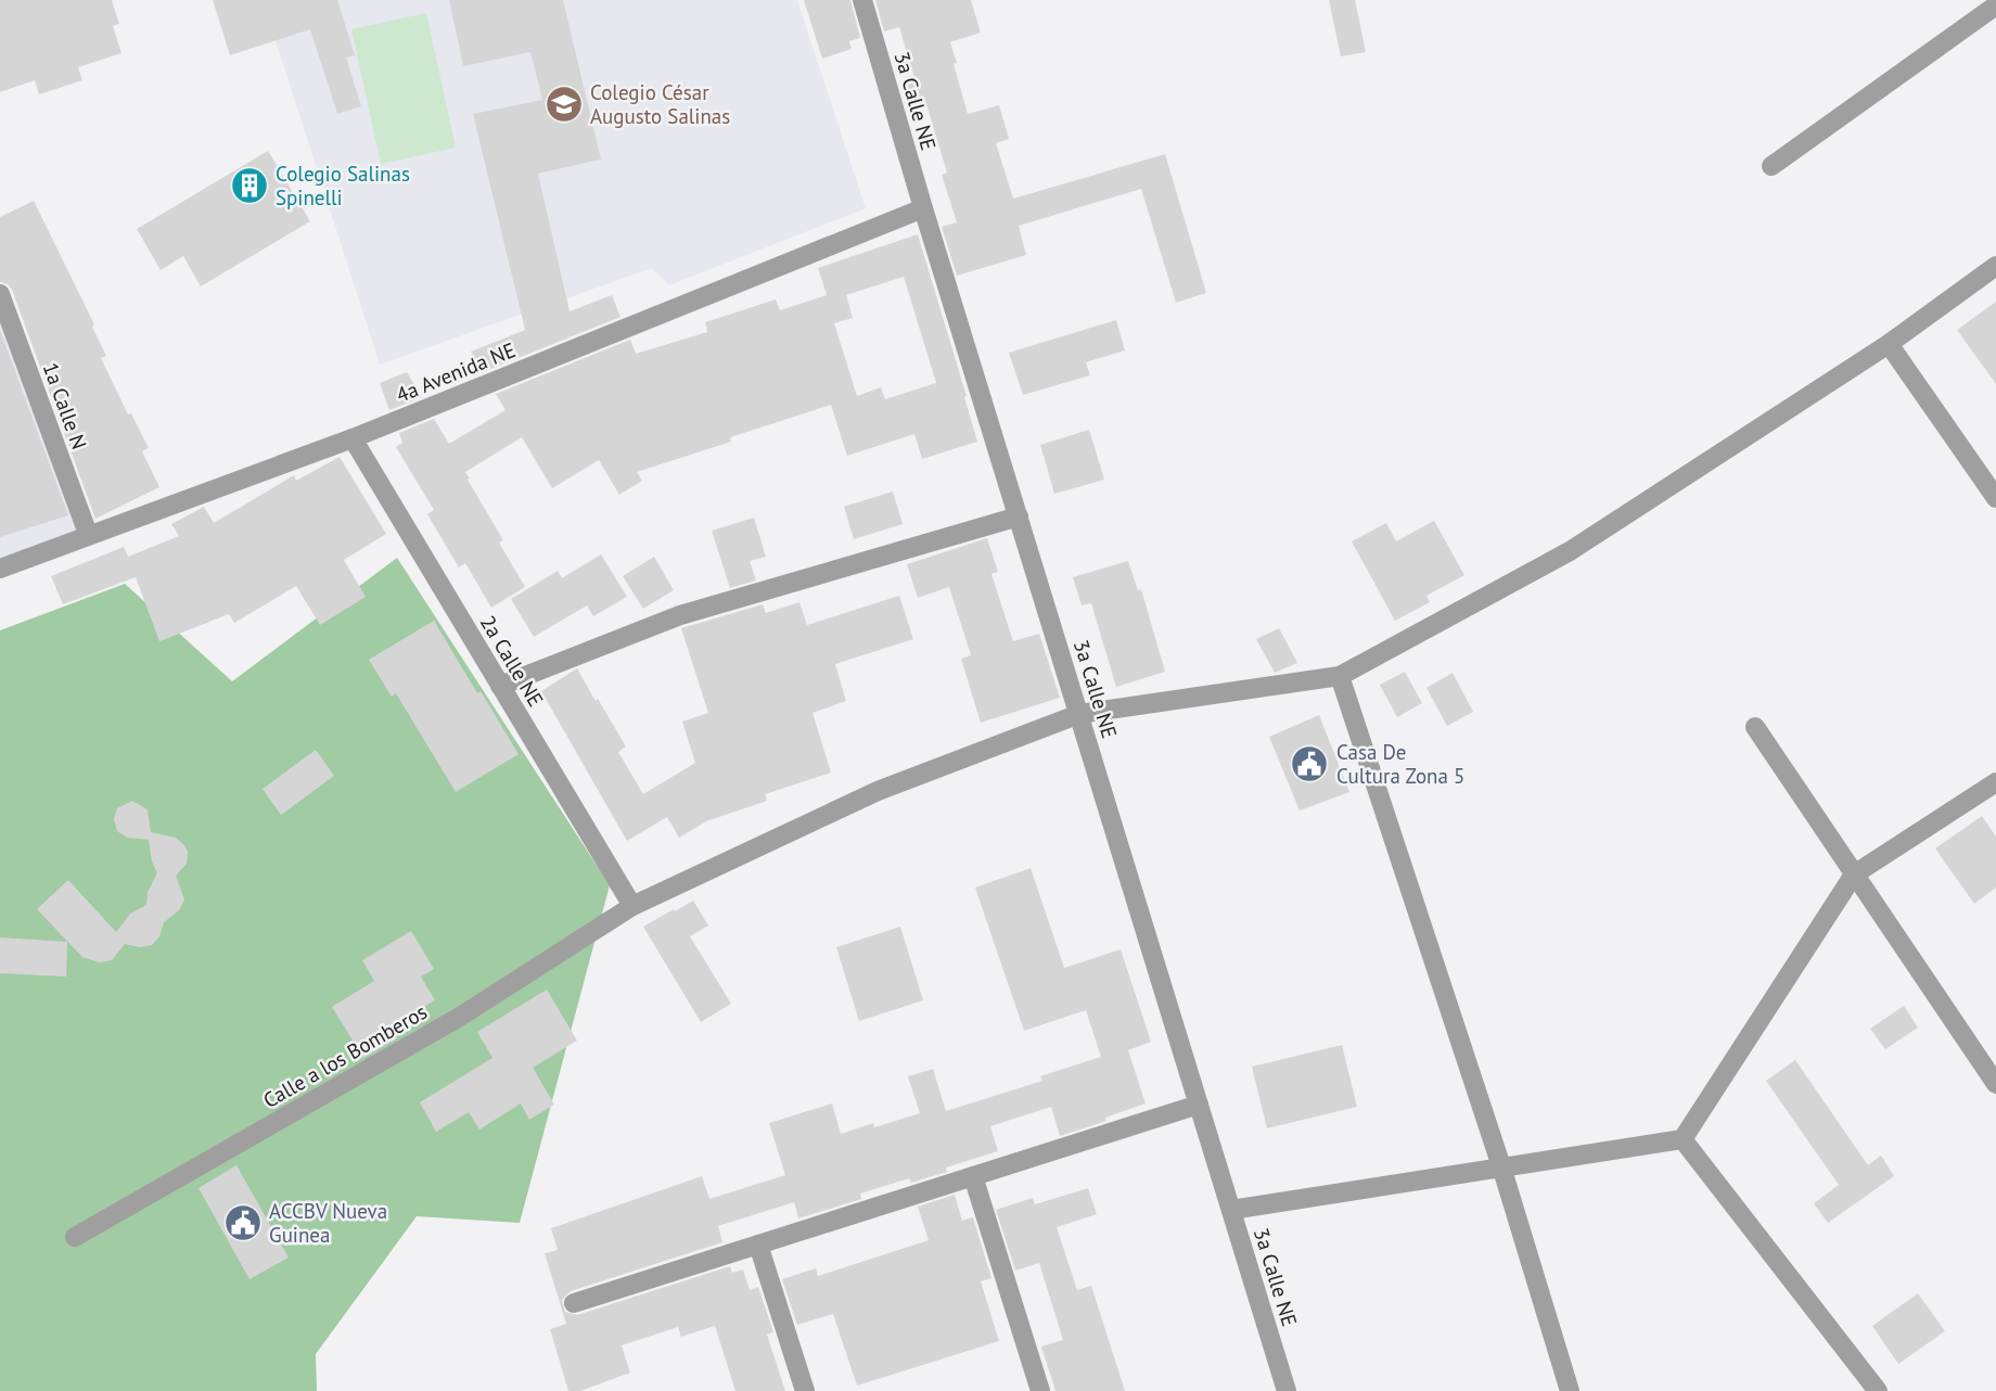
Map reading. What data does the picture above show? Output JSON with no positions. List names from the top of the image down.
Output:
{
  "streets": {
    "street": [
      "3a Calle NE",
      "4a Avenida NE",
      "1a Calle N",
      "2a Calle NE",
      "Calle a los Bomberos"
    ]
  },
  "crossings": [
    ["3a Calle NE", "4a Avenida NE"],
    ["3a Calle NE", "Calle a los Bomberos"],
    ["4a Avenida NE", "1a Calle N"],
    ["4a Avenida NE", "2a Calle NE"],
    ["2a Calle NE", "Calle a los Bomberos"]
  ],
  "places": {
    "school or university": ["Colegio César Augusto Salinas"],
    "building": ["Colegio Salinas Spinelli"],
    "public building": ["Casa De Cultura Zona 5", "ACCBV Nueva Guinea"]
  }
}
